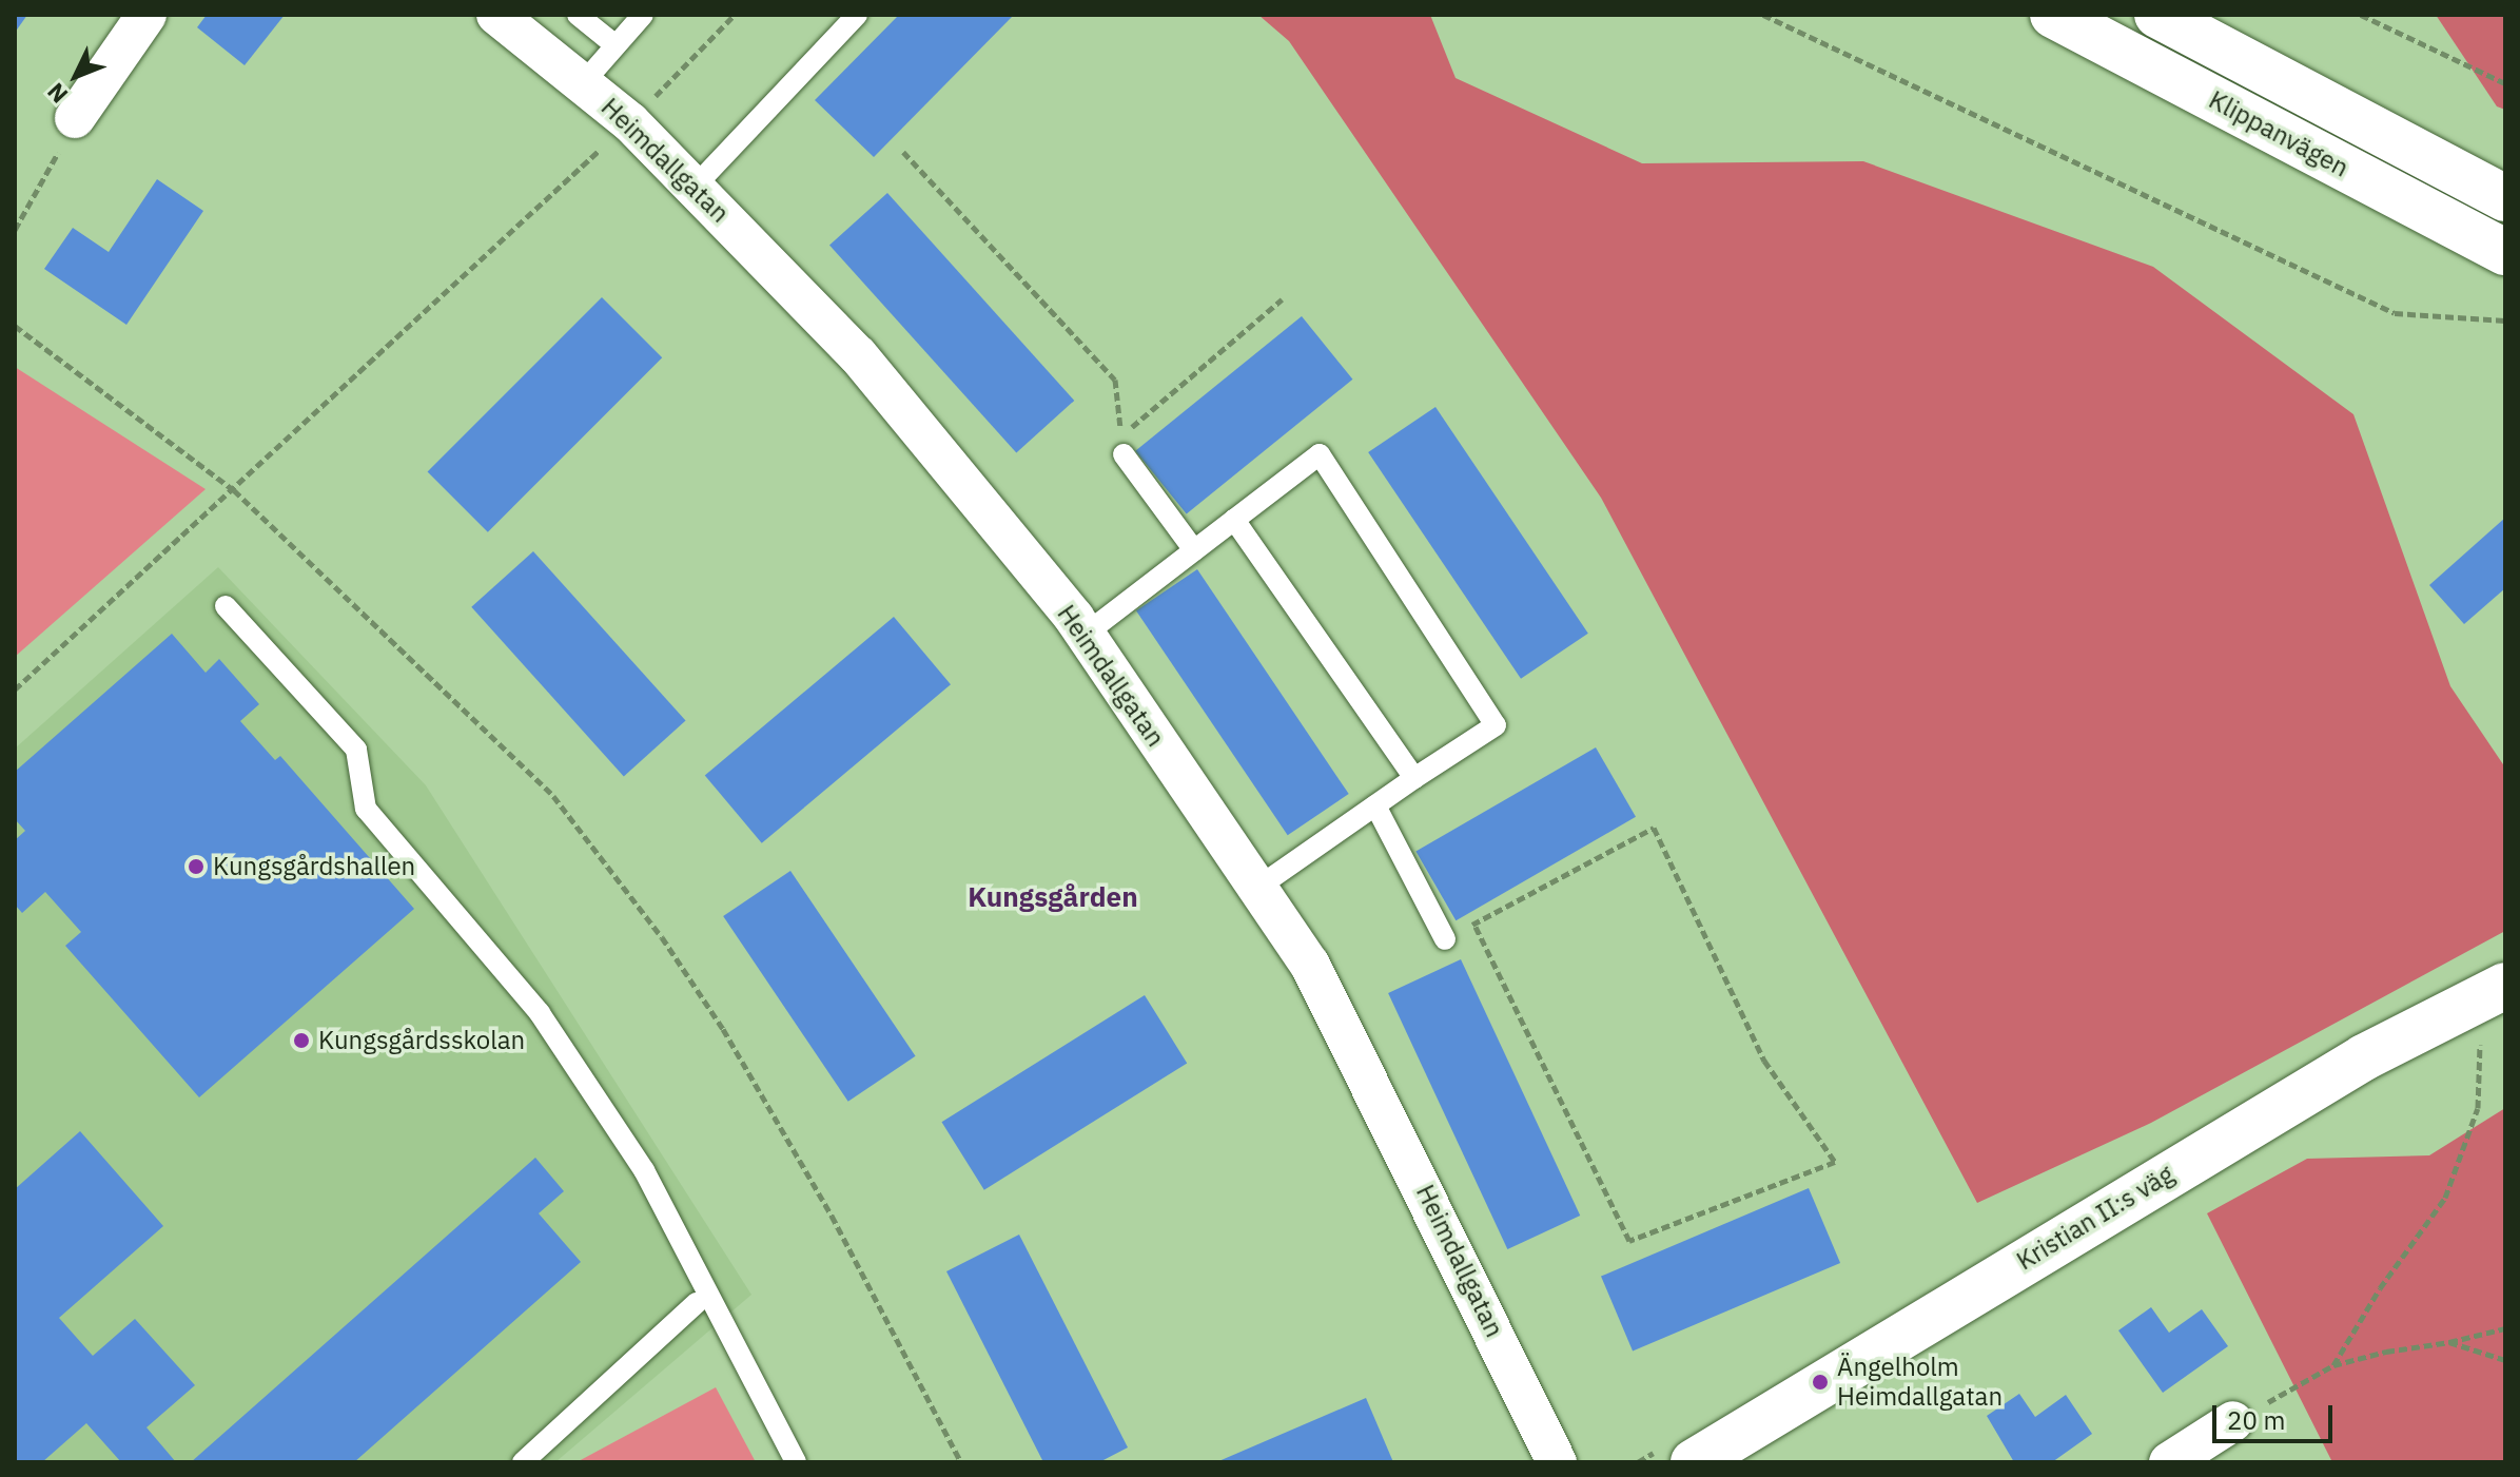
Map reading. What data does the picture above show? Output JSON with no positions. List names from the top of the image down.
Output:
{
  "streets": {
    "street": ["Klippanvägen", "Heimdallgatan", "Kristian II:s väg"]
  },
  "districts": ["Kungsgården"],
  "places": ["Kungsgårdshallen", "Kungsgårdsskolan", "Ängelholm Heimdallgatan"],
  "scale_bar": "20 m",
  "north": "bottom left"
}
